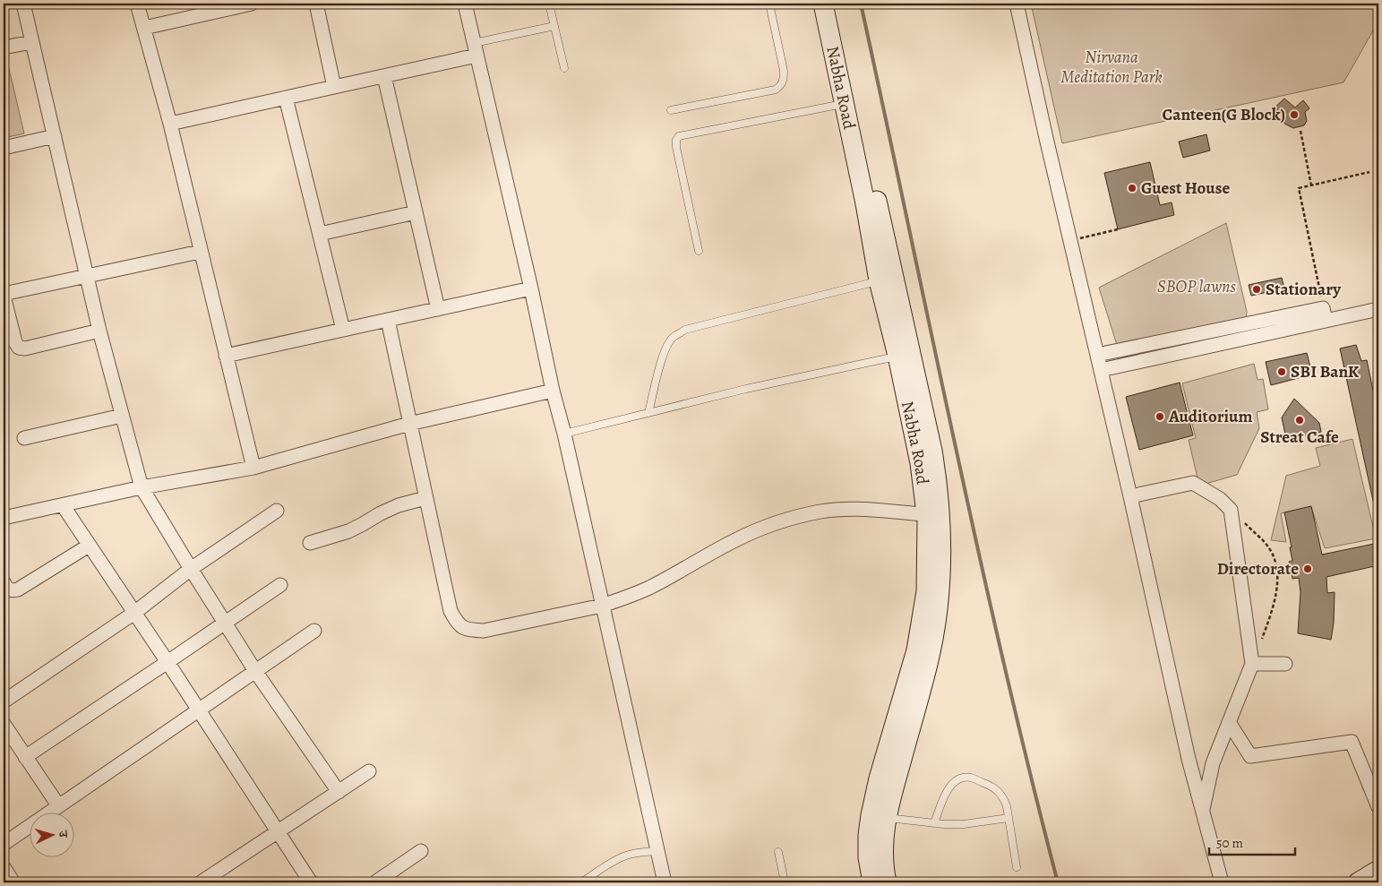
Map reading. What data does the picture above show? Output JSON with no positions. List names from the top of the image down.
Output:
{
  "streets": {
    "main road": ["Nabha Road"]
  },
  "parks": ["Nirvana Meditation Park", "SBOP lawns"],
  "places": [
    "Canteen(G Block)",
    "Guest House",
    "Stationary",
    "SBI BanK",
    "Auditorium",
    "Streat Cafe",
    "Directorate"
  ],
  "scale_bar": "50 m",
  "north": "right"
}
